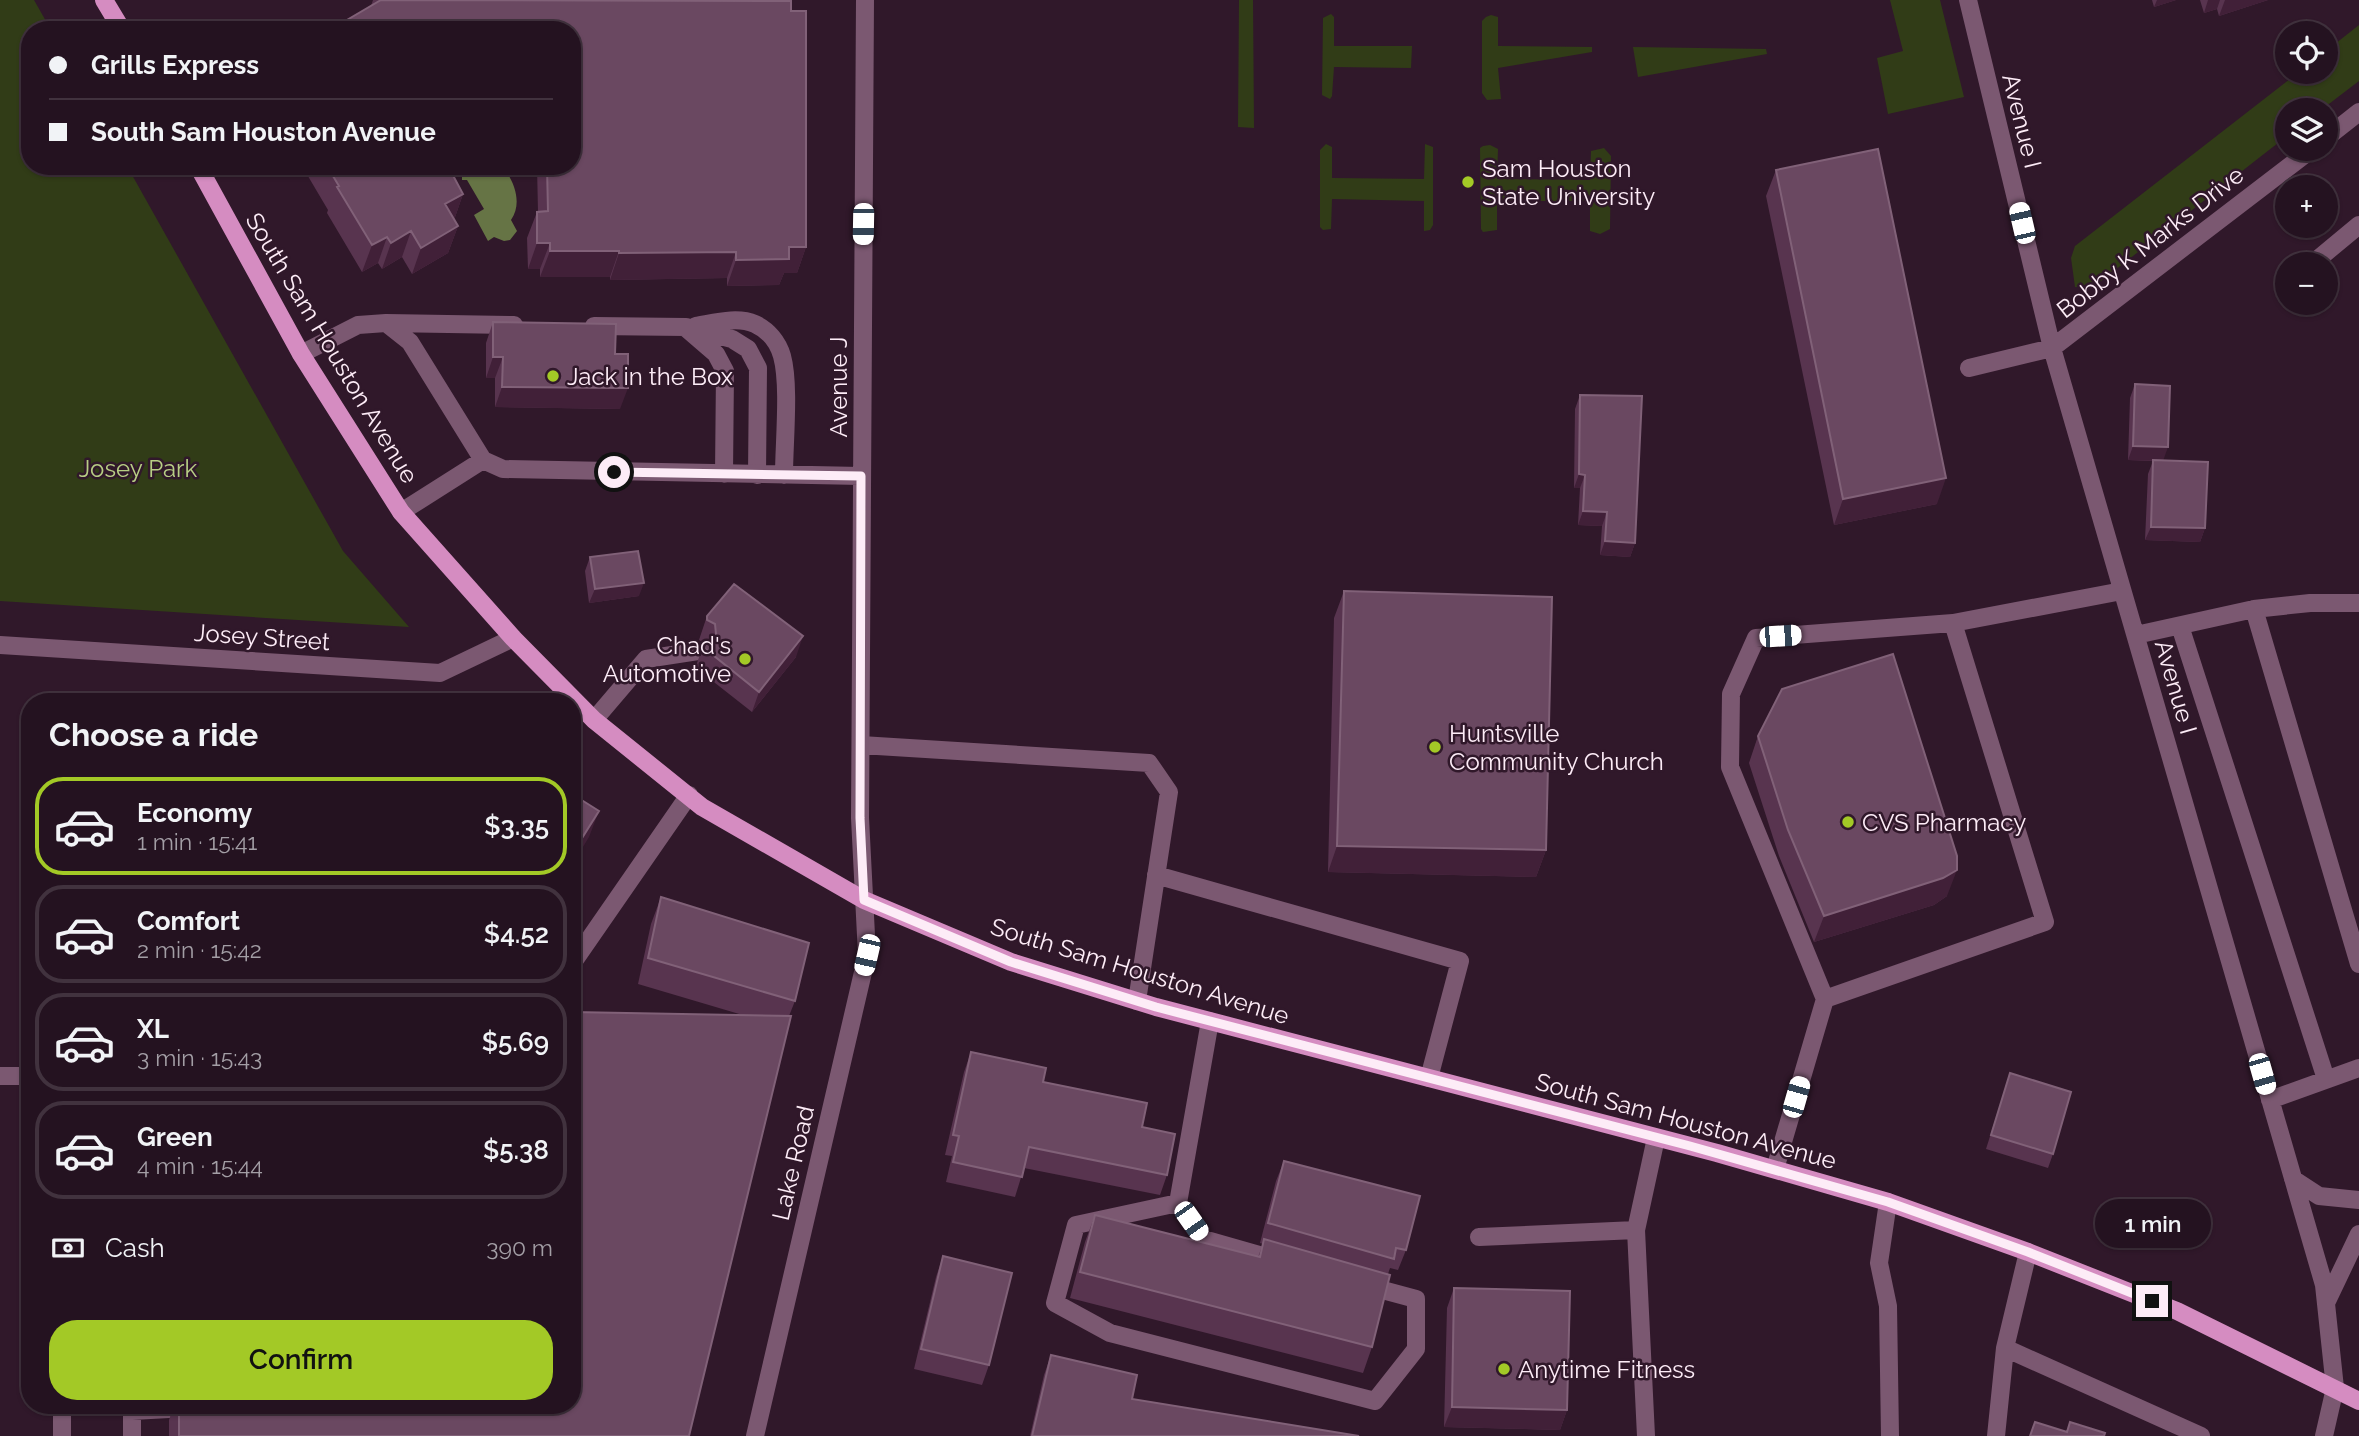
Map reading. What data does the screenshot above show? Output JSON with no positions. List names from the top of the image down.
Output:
{
  "streets": {
    "main road": ["South Sam Houston Avenue"],
    "street": [
      "Avenue I",
      "Bobby K Marks Drive",
      "Avenue J",
      "Josey Street",
      "Lake Road"
    ]
  },
  "crossings": [
    ["Avenue I", "Bobby K Marks Drive"],
    ["Avenue I", "South Sam Houston Avenue"],
    ["South Sam Houston Avenue", "Avenue J"],
    ["South Sam Houston Avenue", "Josey Street"],
    ["South Sam Houston Avenue", "Lake Road"],
    ["Avenue J", "Lake Road"]
  ],
  "parks": ["Josey Park"],
  "places": [
    "Sam Houston State University",
    "Jack in the Box",
    "Chad's Automotive",
    "Huntsville Community Church",
    "CVS Pharmacy",
    "Anytime Fitness"
  ],
  "page": {
    "map_buttons": ["+", "−"],
    "banner": ["Grills Express", "South Sam Houston Avenue"],
    "heading": "Choose a ride",
    "list": [
      {
        "name": "Economy",
        "note": "1 min · 15:41",
        "value": "$3.35"
      },
      {
        "name": "Comfort",
        "note": "2 min · 15:42",
        "value": "$4.52"
      },
      {
        "name": "XL",
        "note": "3 min · 15:43",
        "value": "$5.69"
      },
      {
        "name": "Green",
        "note": "4 min · 15:44",
        "value": "$5.38"
      }
    ],
    "bubble": "1 min",
    "pay": ["Cash", "390 m"],
    "buttons": "Confirm"
  }
}
